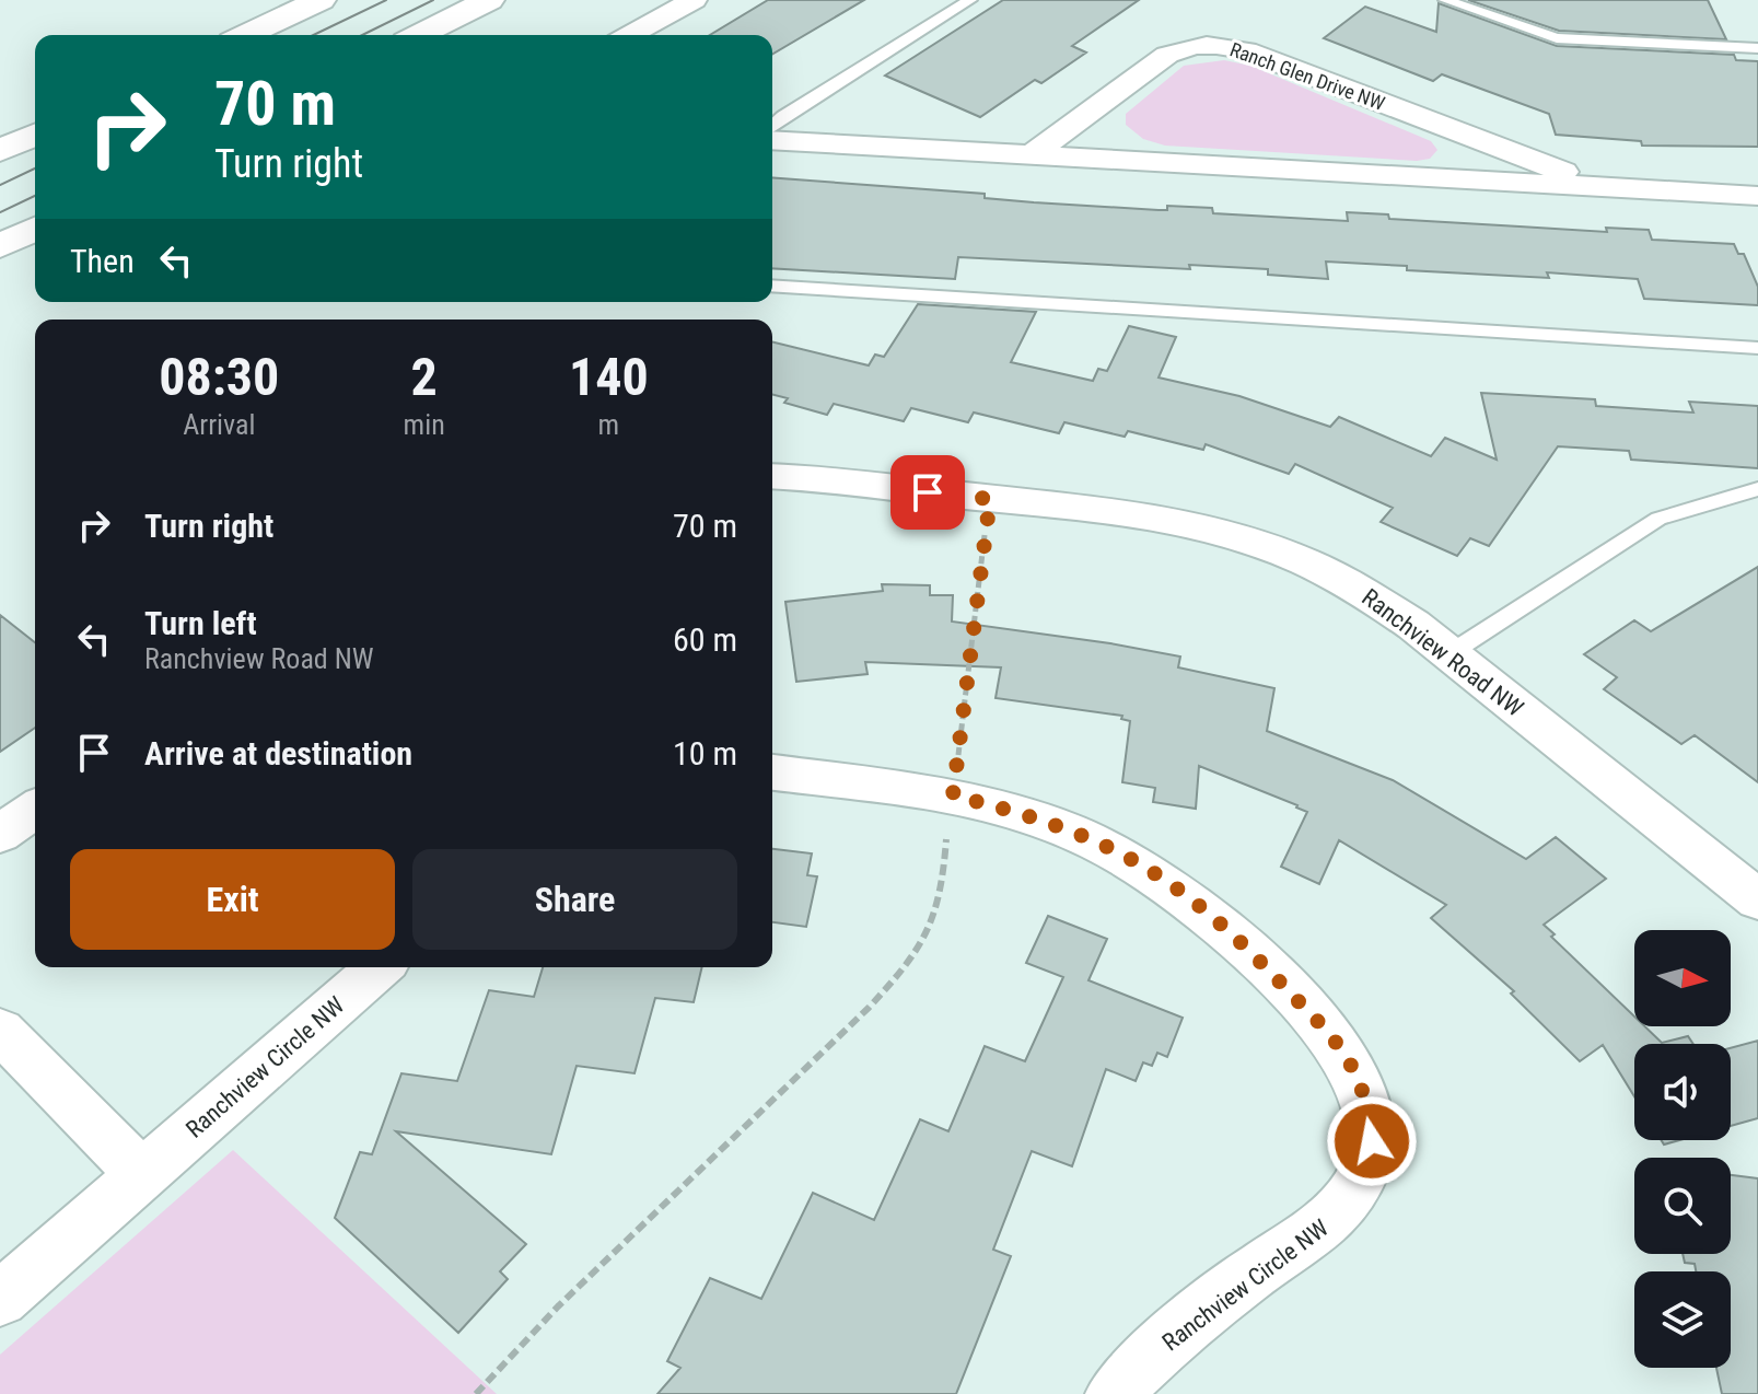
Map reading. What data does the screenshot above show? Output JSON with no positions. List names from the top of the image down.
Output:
{
  "streets": {
    "street": ["Ranch Glen Drive NW", "Ranchview Road NW", "Ranchview Circle NW"]
  },
  "north": "right",
  "page": {
    "turn": ["70 m", "Turn right"],
    "then": "Then",
    "eta": [
      "08:30",
      "Arrival",
      "2",
      "min",
      "140",
      "m"
    ],
    "list": [
      {
        "name": "Turn right",
        "value": "70 m"
      },
      {
        "name": "Turn left",
        "note": "Ranchview Road NW",
        "value": "60 m"
      },
      {
        "name": "Arrive at destination",
        "value": "10 m"
      }
    ],
    "buttons": ["Exit", "Share"]
  }
}
